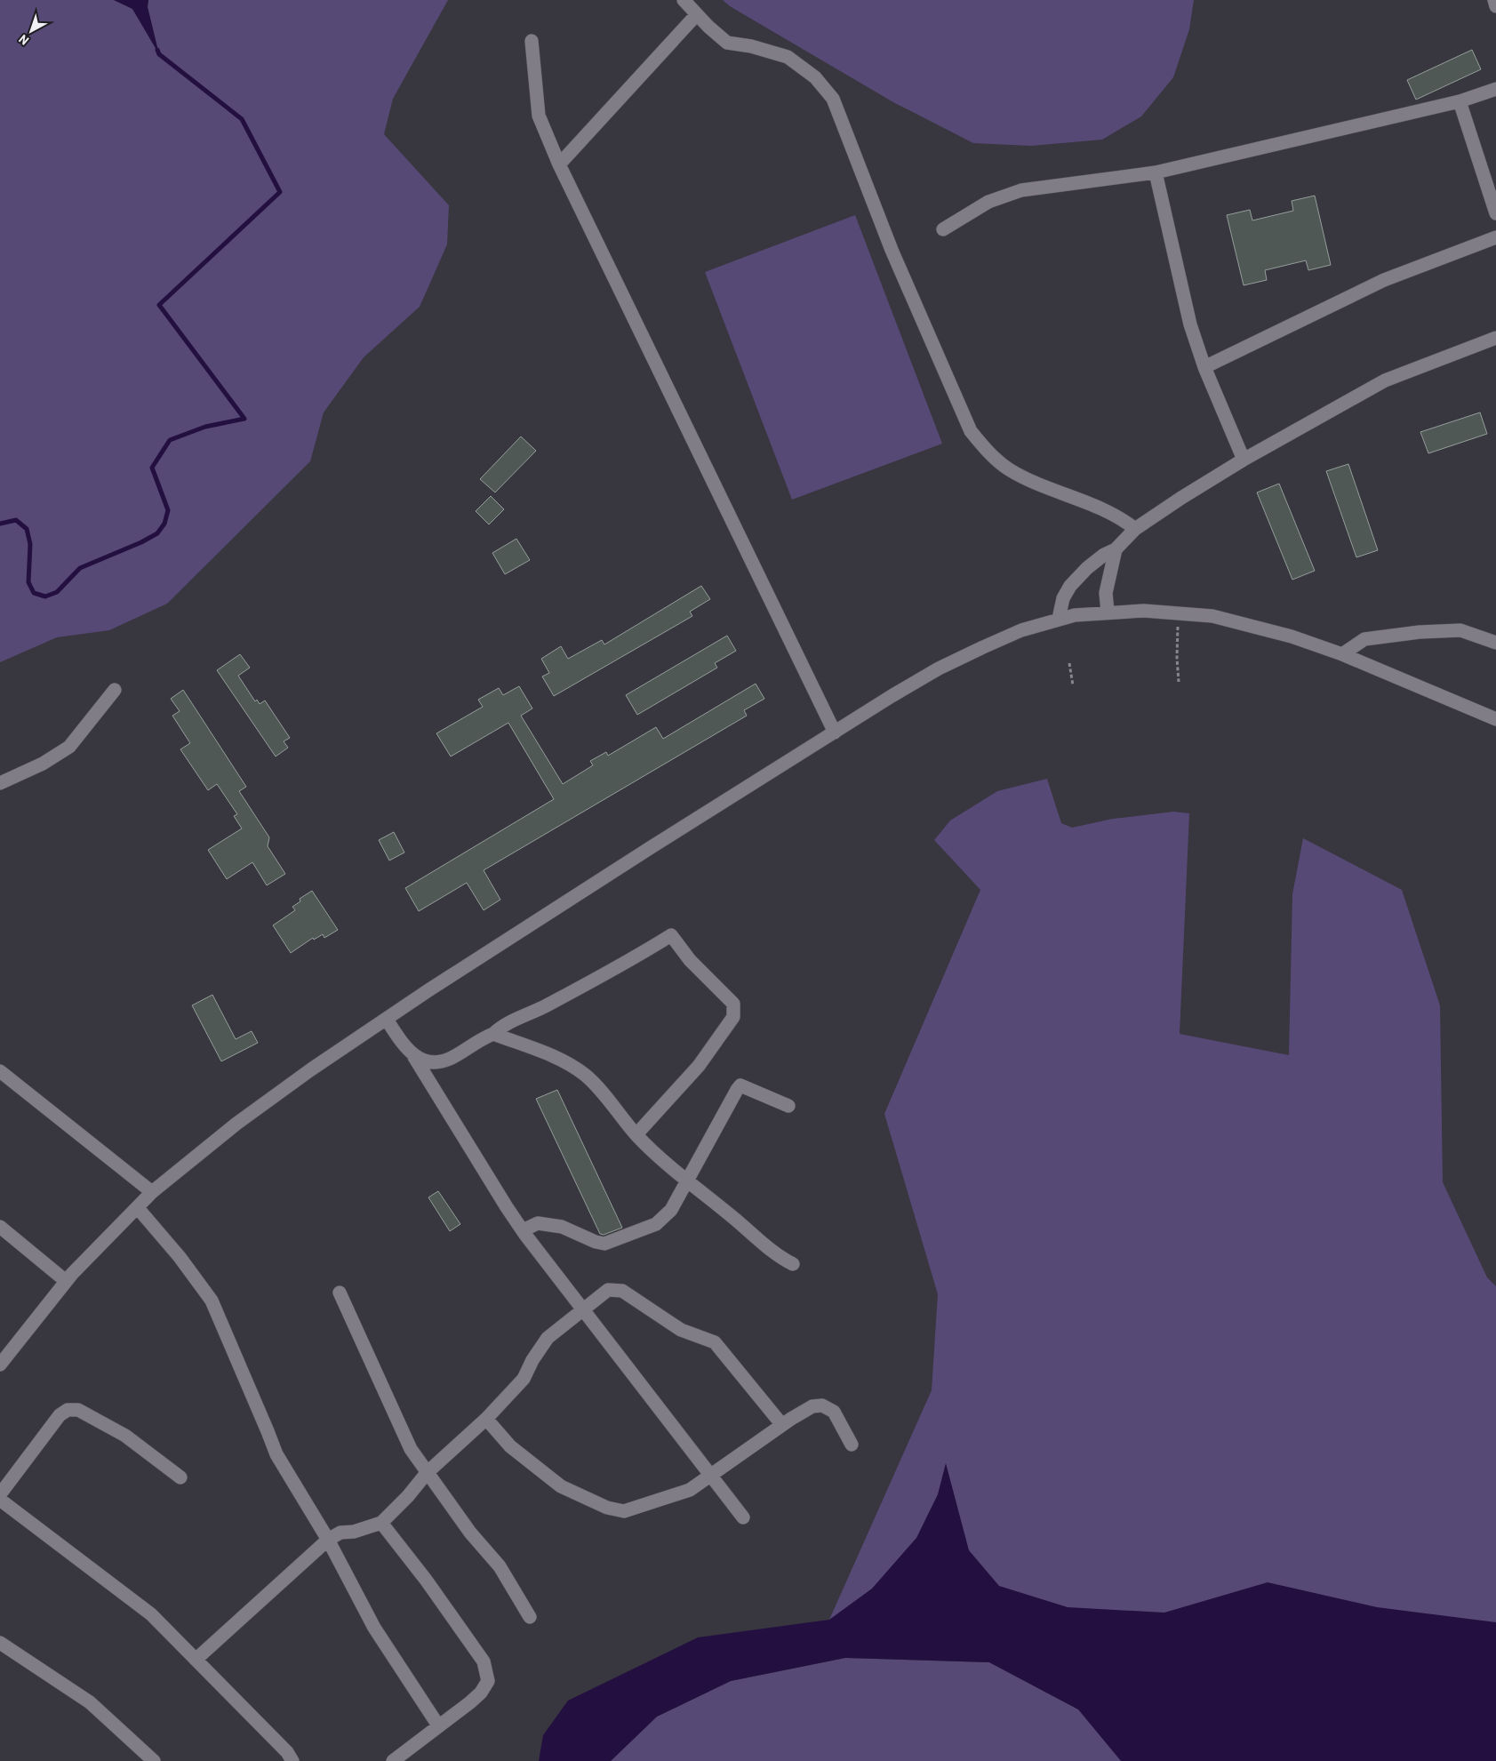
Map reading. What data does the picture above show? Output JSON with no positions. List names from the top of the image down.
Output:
{
  "north": "bottom left"
}
